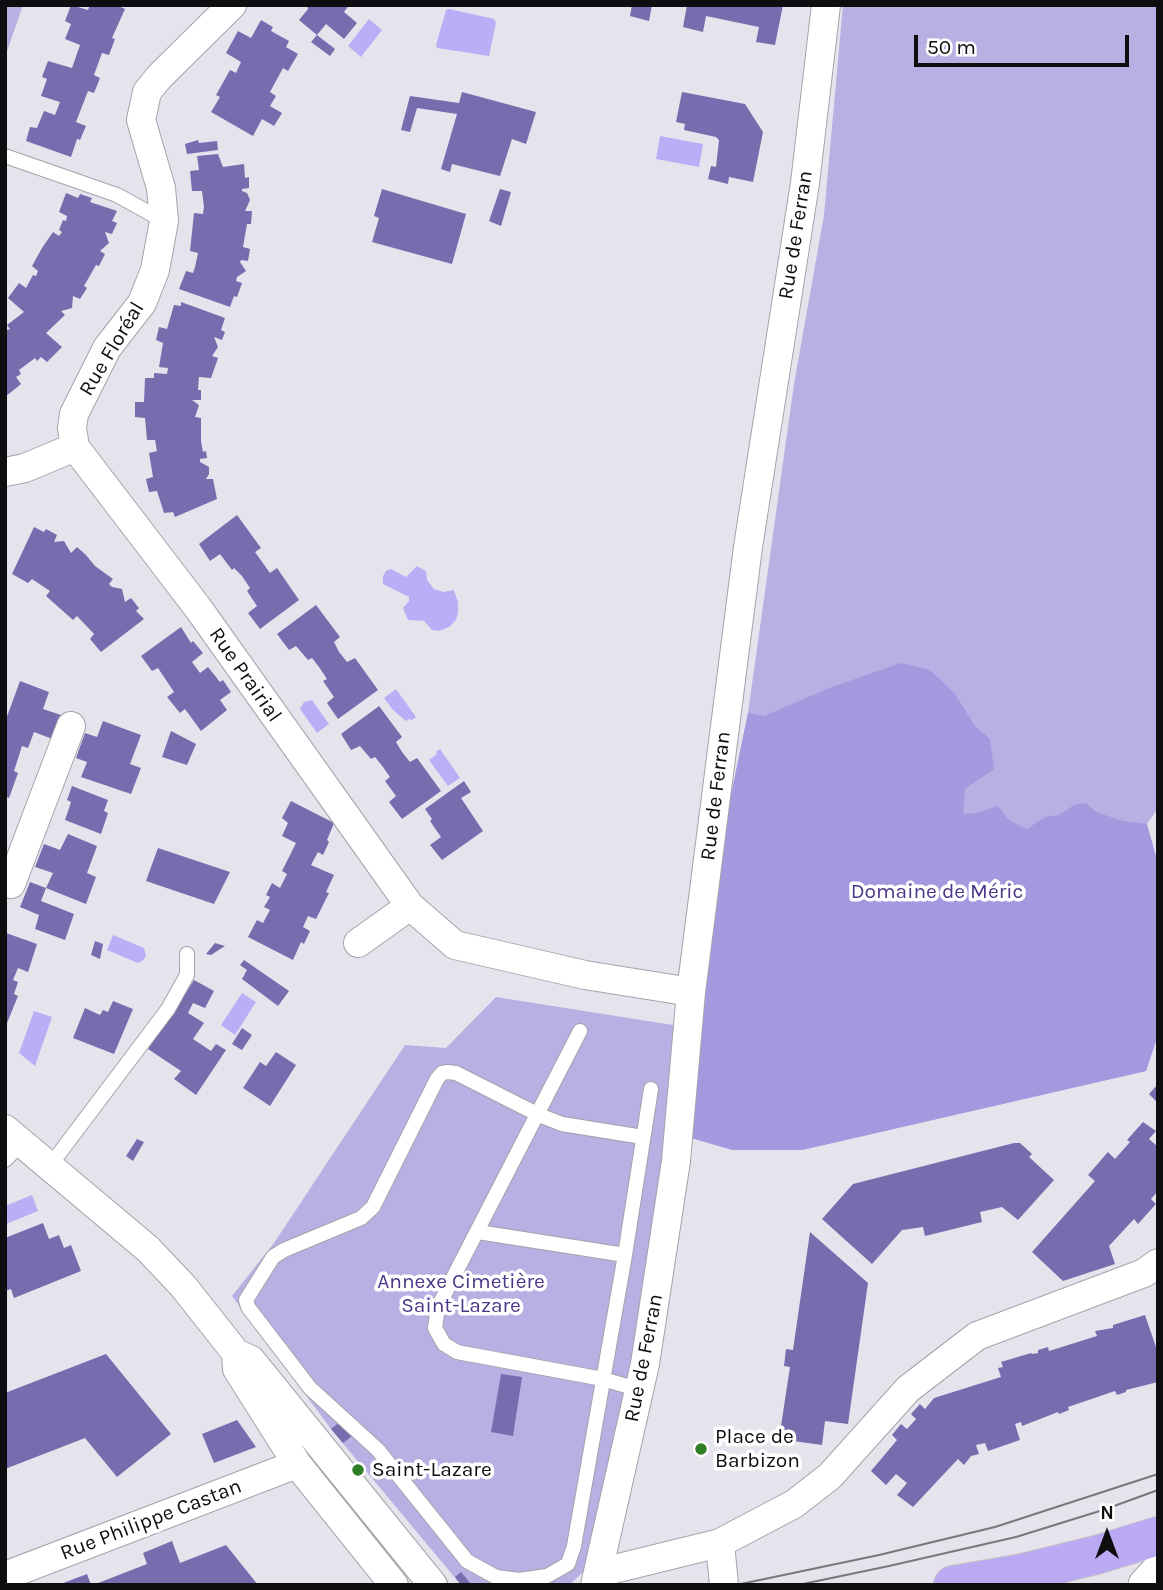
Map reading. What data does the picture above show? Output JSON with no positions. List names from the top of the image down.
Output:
{
  "streets": {
    "street": [
      "Rue de Ferran",
      "Rue Floréal",
      "Rue Prairial",
      "Rue Philippe Castan"
    ]
  },
  "crossings": [
    ["Rue de Ferran", "Rue Prairial"],
    ["Rue Floréal", "Rue Prairial"]
  ],
  "parks": ["Domaine de Méric", "Annexe Cimetière Saint-Lazare"],
  "places": ["Place de Barbizon", "Saint-Lazare"],
  "scale_bar": "50 m",
  "north": "top"
}
